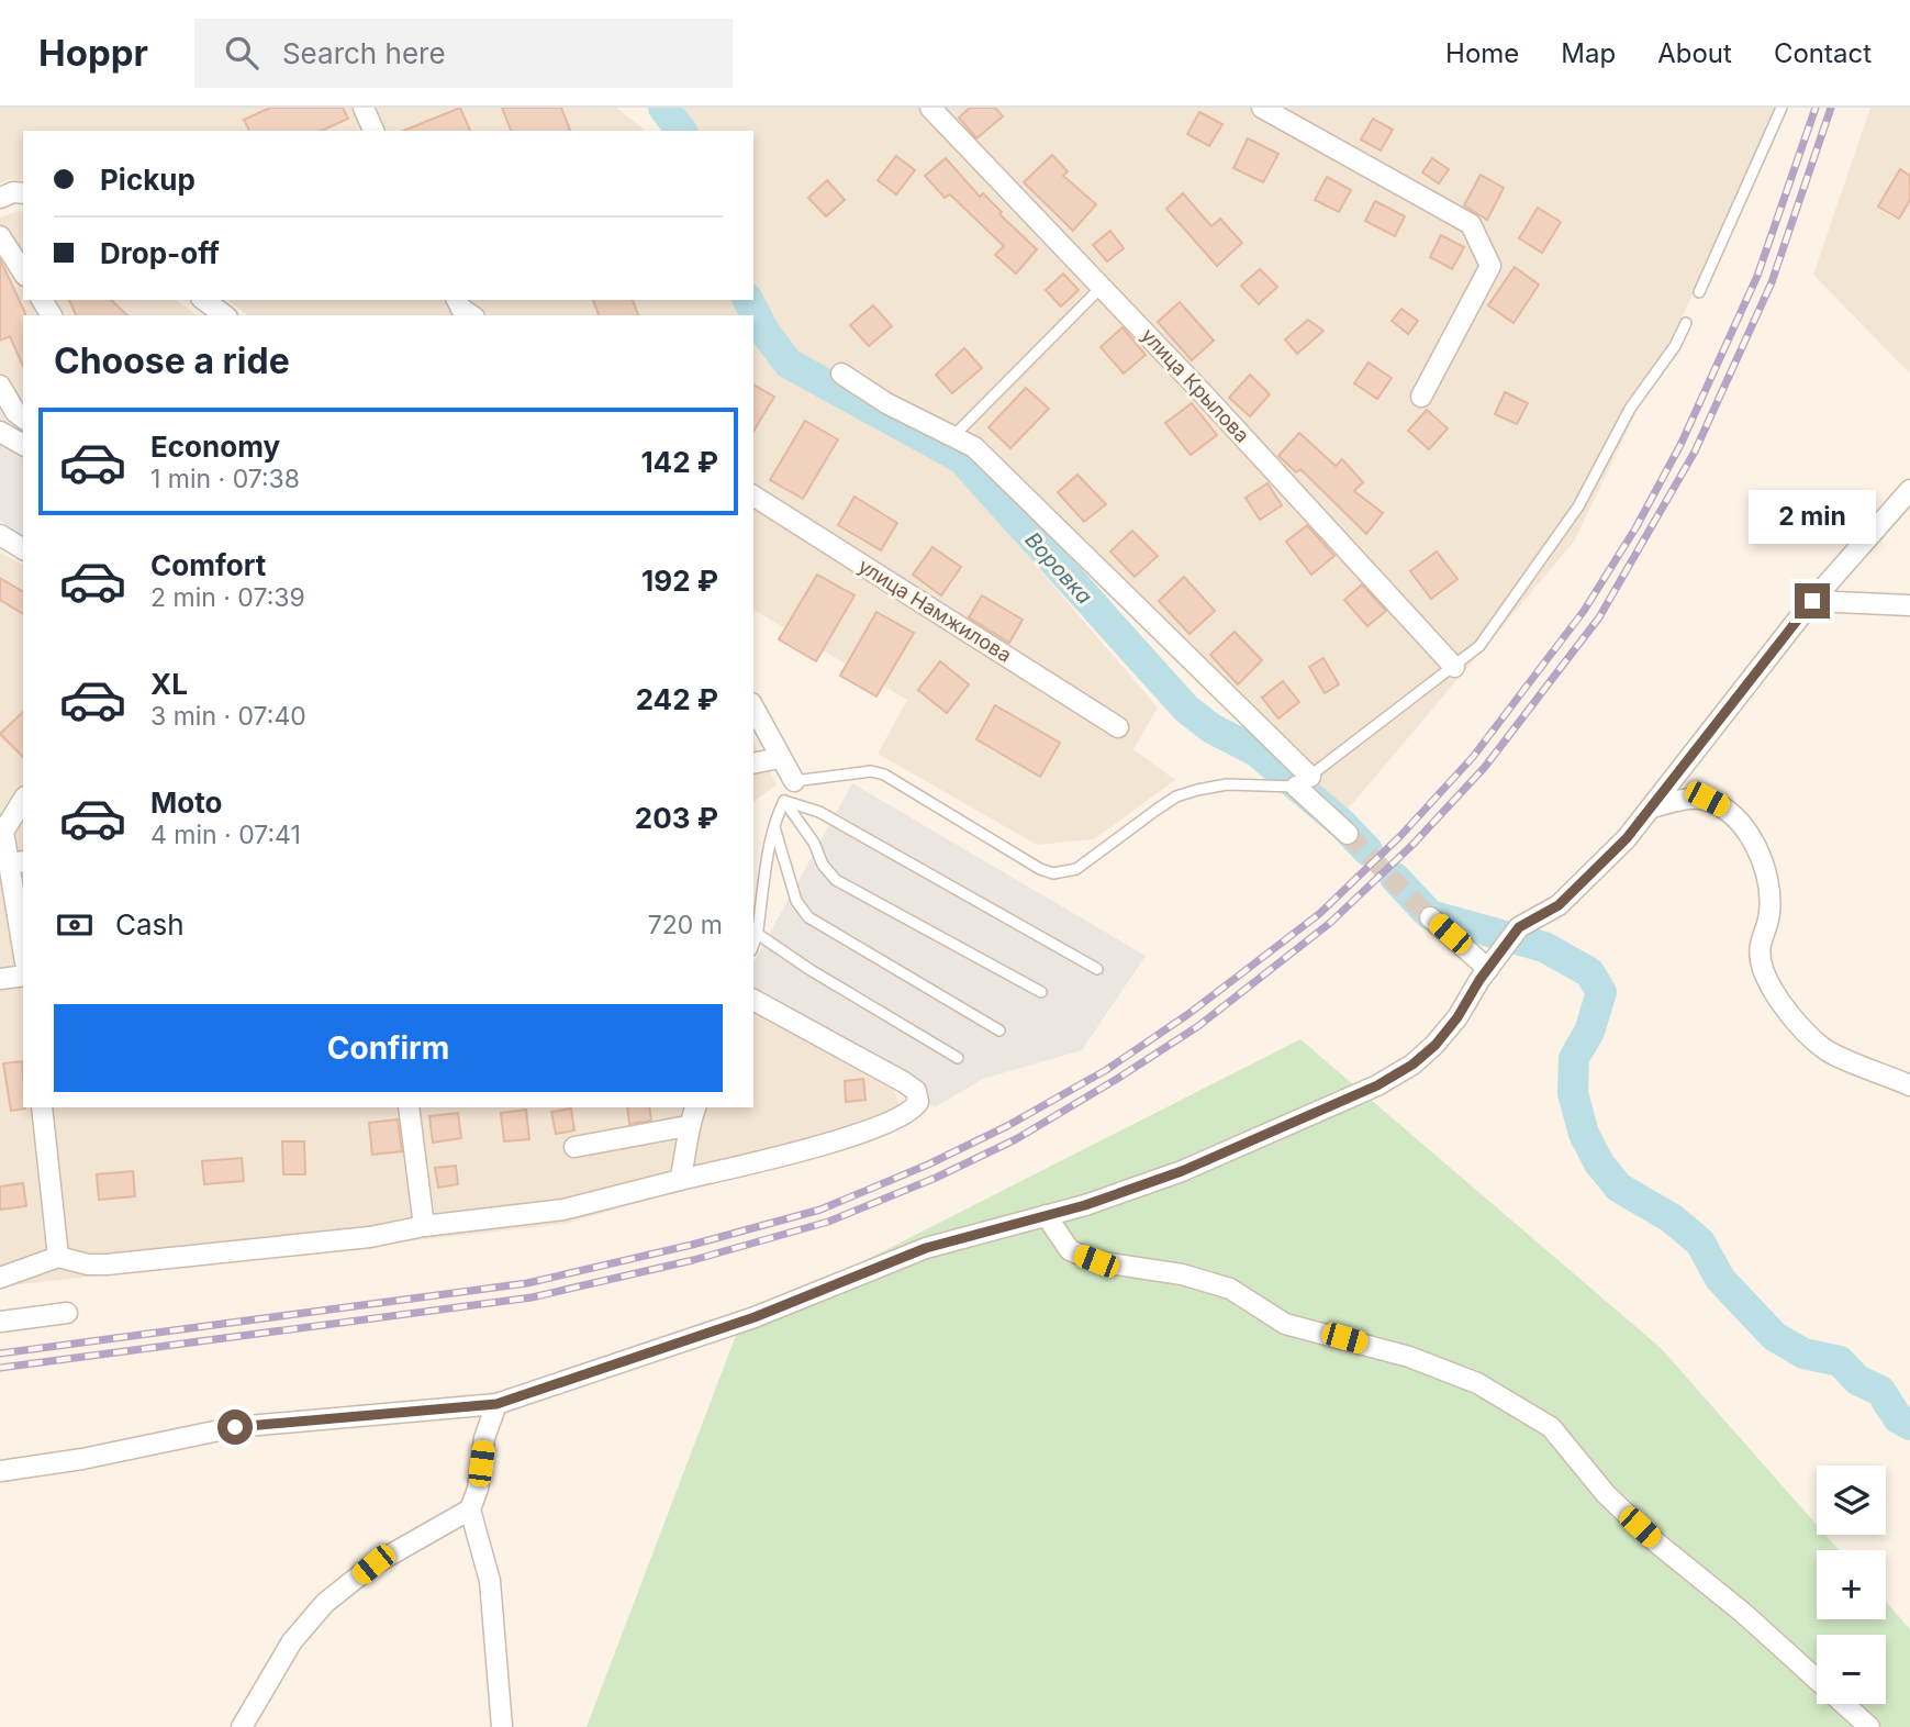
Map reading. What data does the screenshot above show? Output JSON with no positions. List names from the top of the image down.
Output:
{
  "streets": {
    "street": ["улица Крылова", "улица Намжилова"]
  },
  "water": ["Воровка"],
  "page": {
    "header": "Hoppr",
    "search": "Search here",
    "nav": [
      "Home",
      "Map",
      "About",
      "Contact"
    ],
    "banner": ["Pickup", "Drop-off"],
    "heading": "Choose a ride",
    "list": [
      {
        "name": "Economy",
        "note": "1 min · 07:38",
        "value": "142 ₽"
      },
      {
        "name": "Comfort",
        "note": "2 min · 07:39",
        "value": "192 ₽"
      },
      {
        "name": "XL",
        "note": "3 min · 07:40",
        "value": "242 ₽"
      },
      {
        "name": "Moto",
        "note": "4 min · 07:41",
        "value": "203 ₽"
      }
    ],
    "bubble": "2 min",
    "pay": ["Cash", "720 m"],
    "buttons": "Confirm",
    "map_buttons": ["+", "−"]
  }
}
